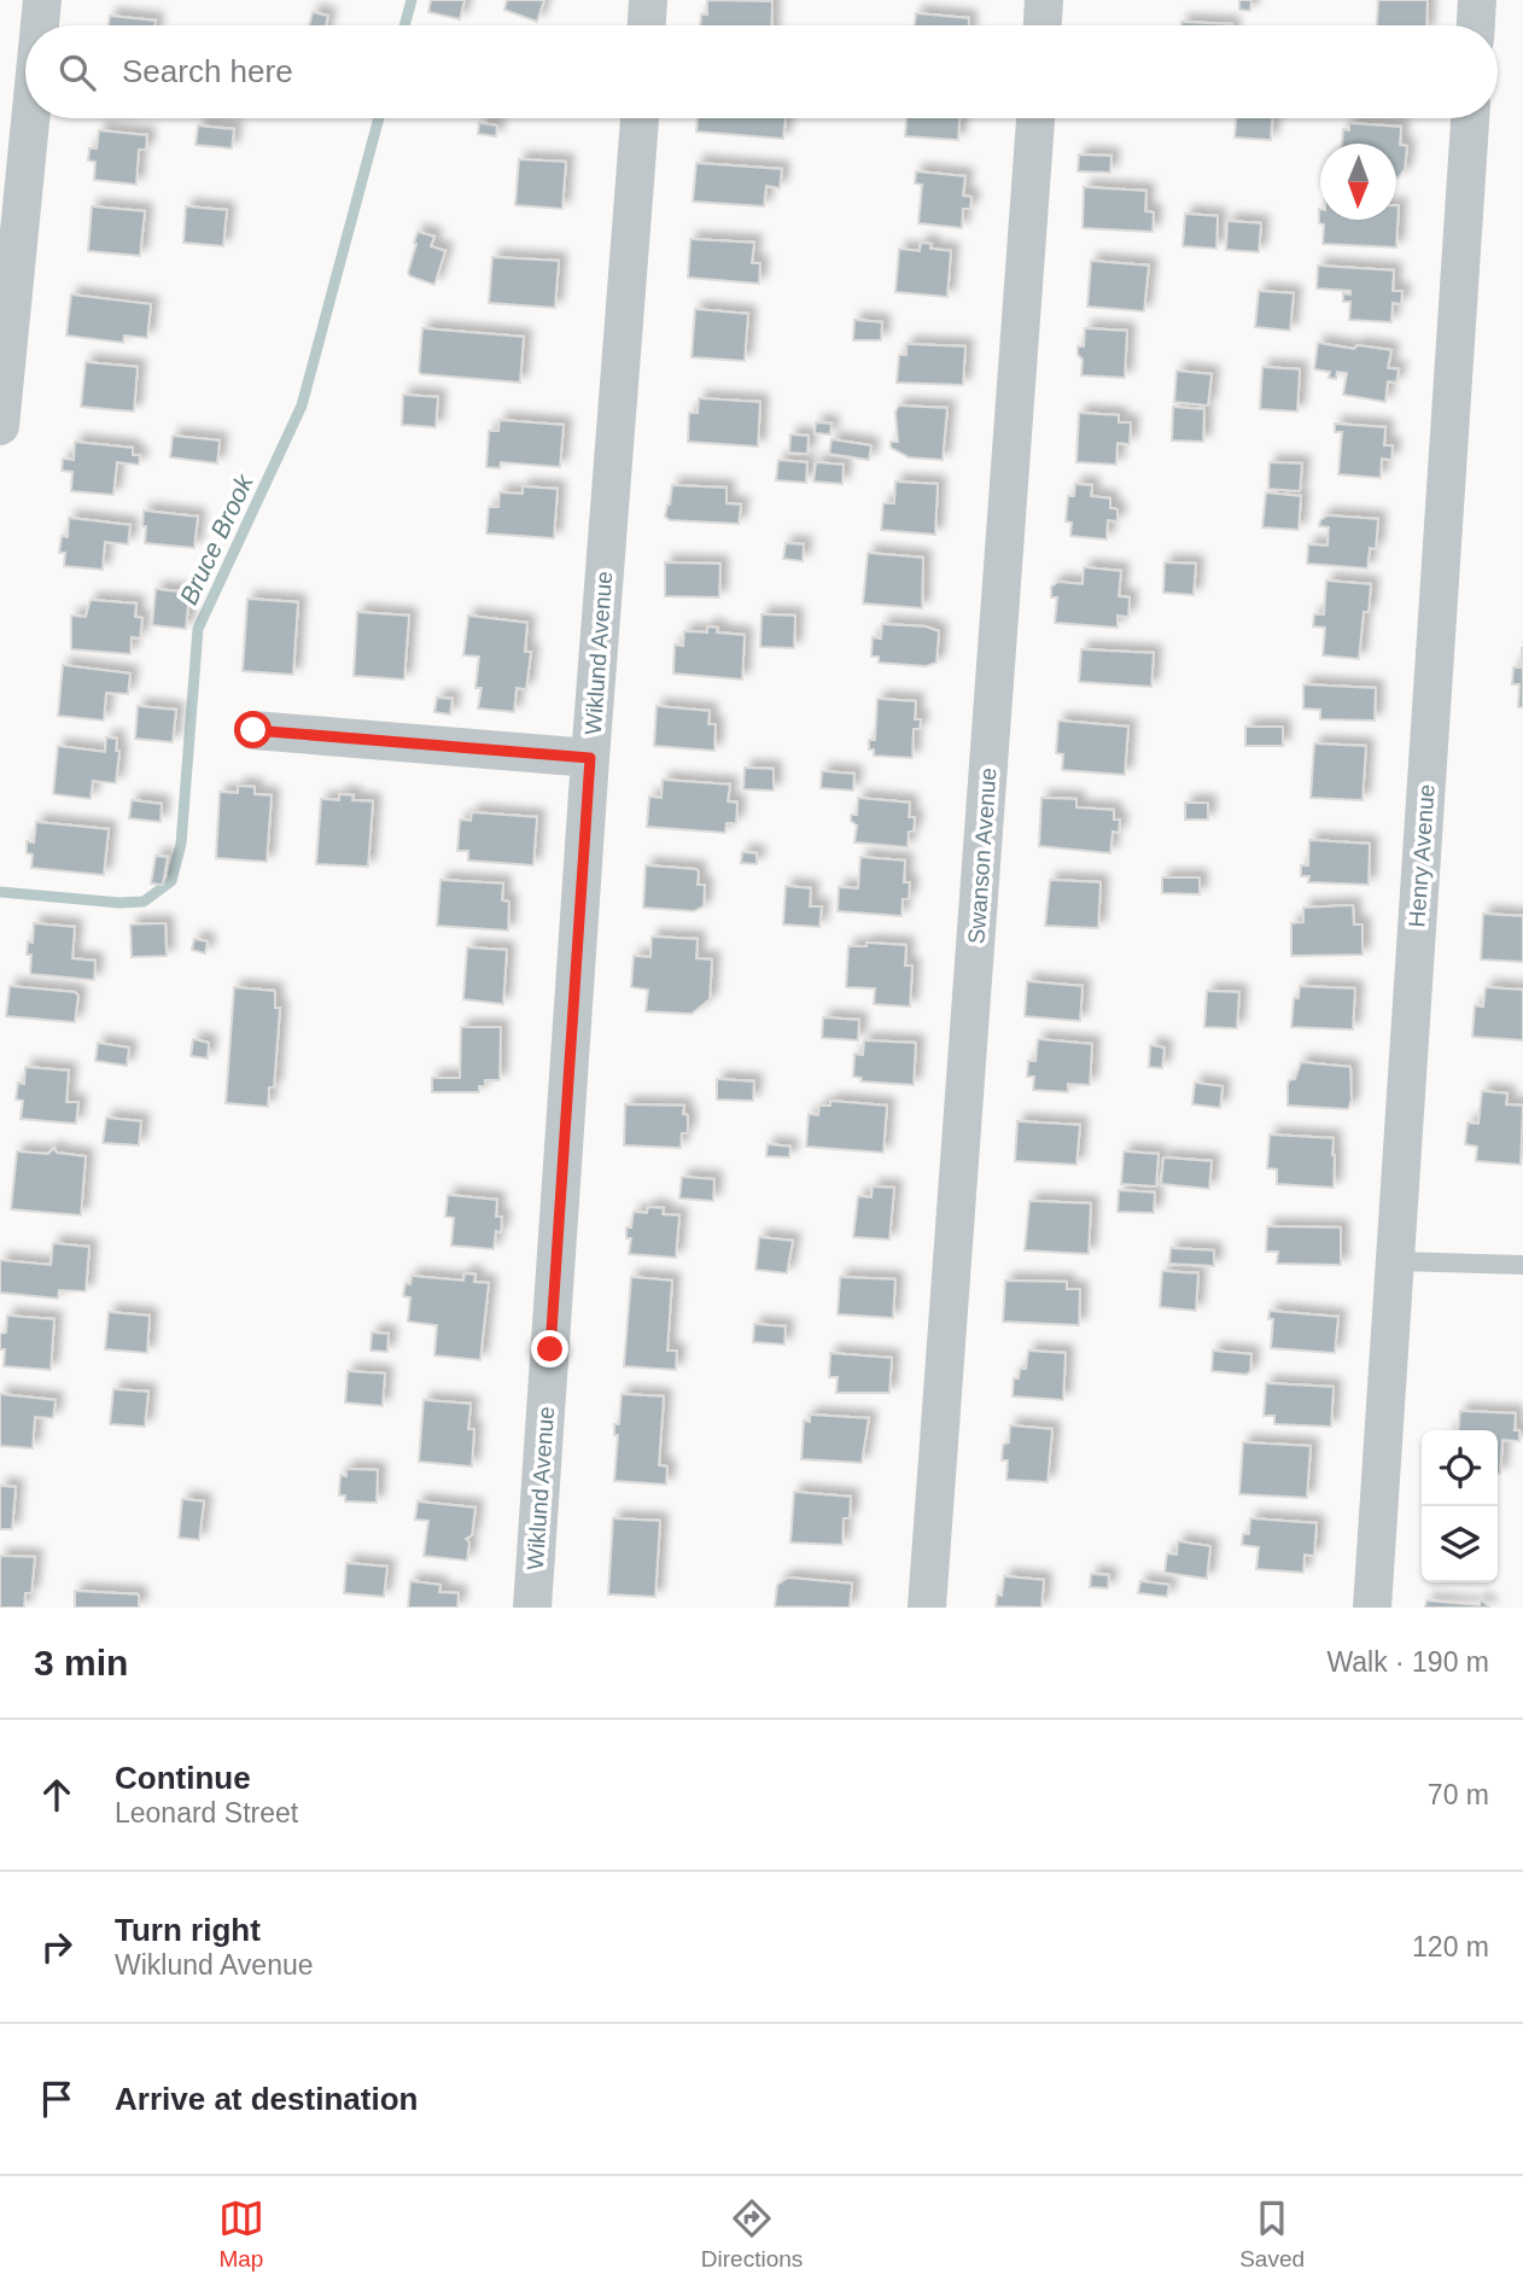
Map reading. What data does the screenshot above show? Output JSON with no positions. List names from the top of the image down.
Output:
{
  "streets": {
    "street": ["Wiklund Avenue", "Swanson Avenue", "Henry Avenue"]
  },
  "water": ["Bruce Brook"],
  "north": "bottom",
  "page": {
    "search": "Search here",
    "heading": ["3 min", "Walk · 190 m"],
    "list": [
      ["Continue", "Leonard Street", "70 m"],
      ["Turn right", "Wiklund Avenue", "120 m"],
      "Arrive at destination"
    ],
    "nav": ["Map", "Directions", "Saved"]
  }
}
